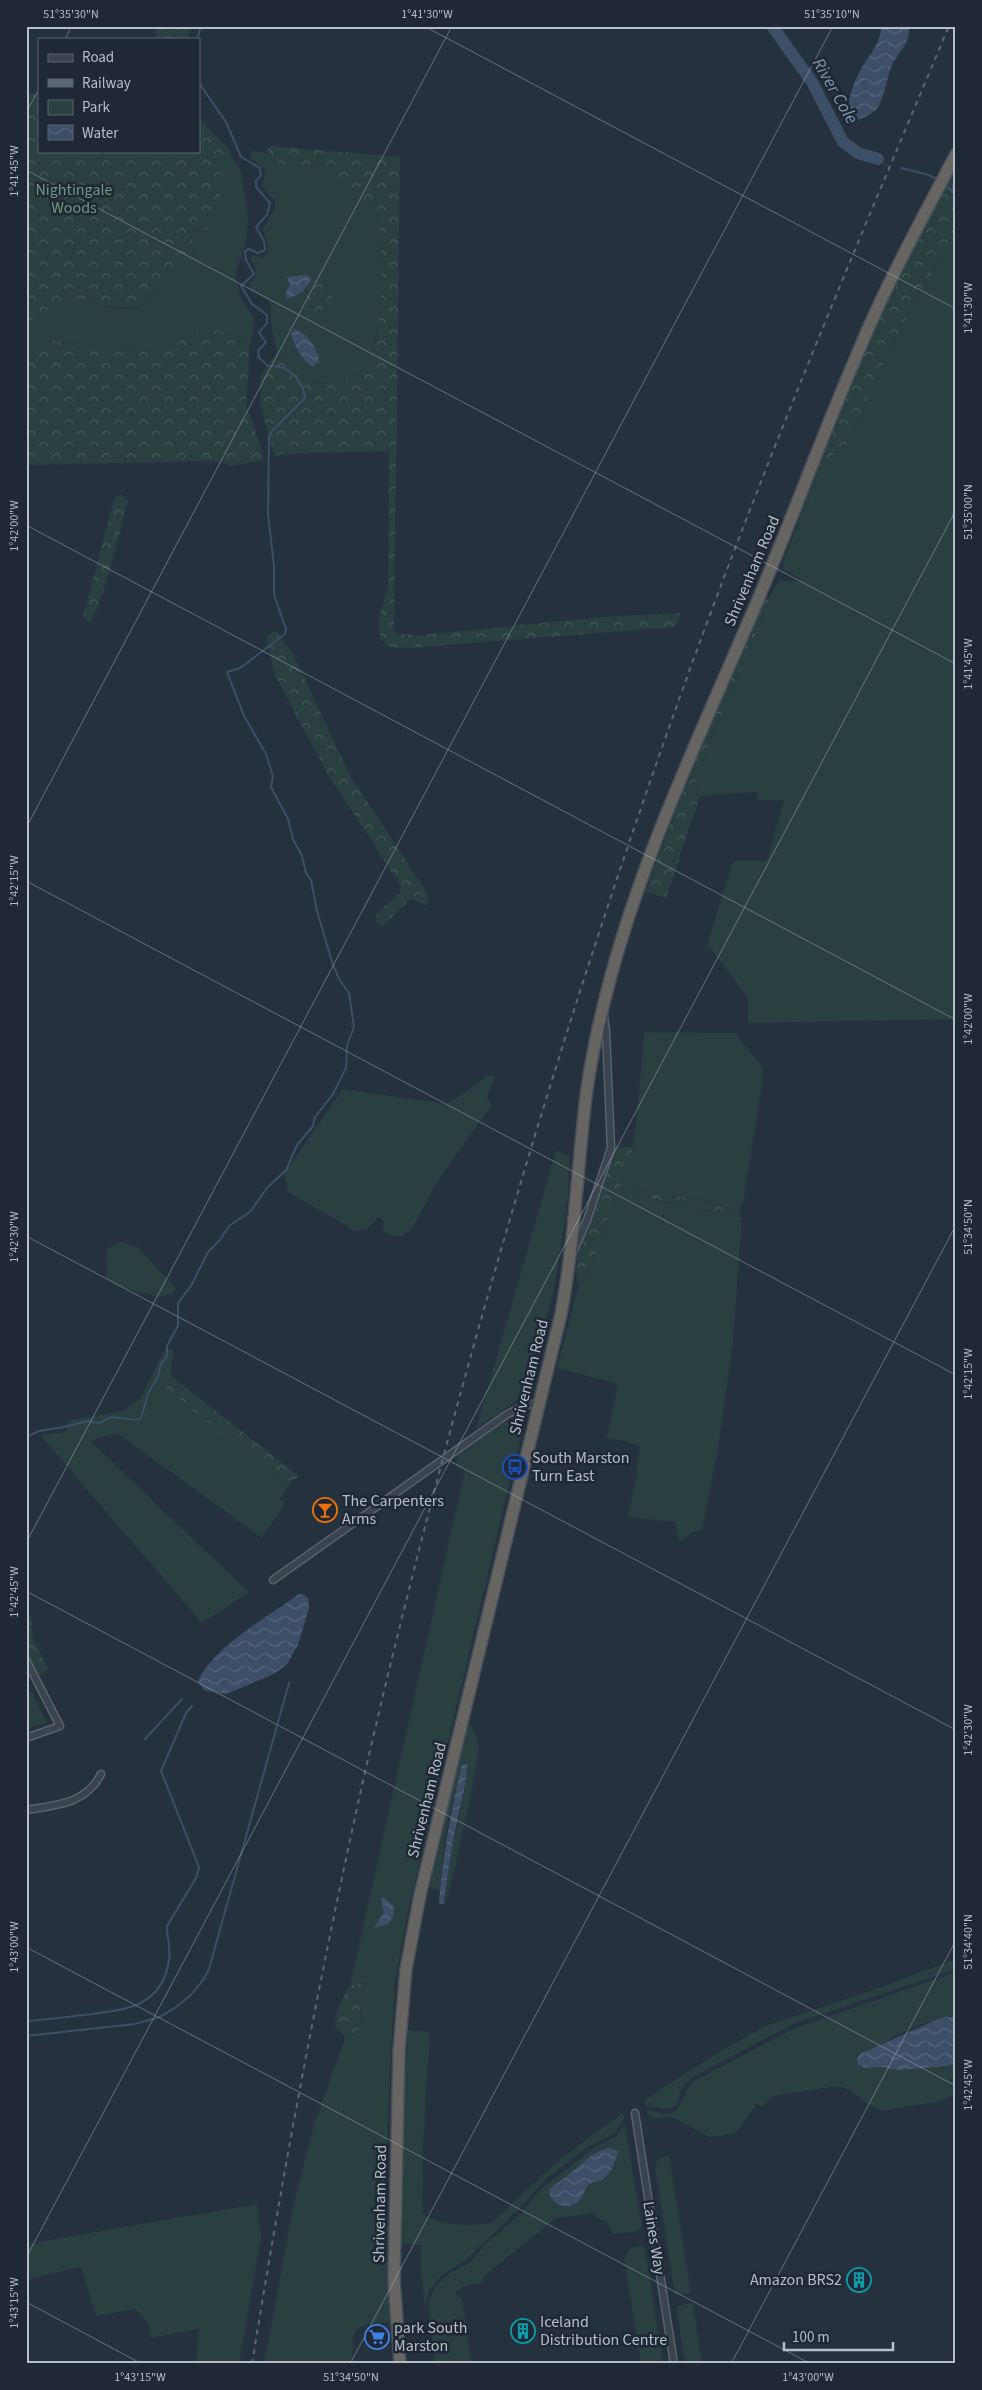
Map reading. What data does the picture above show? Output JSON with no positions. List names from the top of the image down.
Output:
{
  "streets": {
    "highway": ["Shrivenham Road"],
    "street": ["Laines Way"]
  },
  "water": ["River Cole"],
  "parks": ["Nightingale Woods"],
  "places": {
    "bus stop": ["South Marston Turn East"],
    "bar": ["The Carpenters Arms"],
    "building": ["Amazon BRS2", "Iceland Distribution Centre"],
    "supermarket": ["park South Marston"]
  },
  "legend": [
    "Road",
    "Railway",
    "Park",
    "Water"
  ],
  "scale_bar": "100 m",
  "coordinates": [
    "51°35'30\"N",
    "1°41'30\"W",
    "51°35'10\"N",
    "1°41'45\"W",
    "51°35'00\"N",
    "1°42'00\"W",
    "1°42'15\"W",
    "51°34'50\"N",
    "1°42'30\"W",
    "1°42'45\"W",
    "51°34'40\"N",
    "1°43'00\"W",
    "1°43'15\"W"
  ]
}
